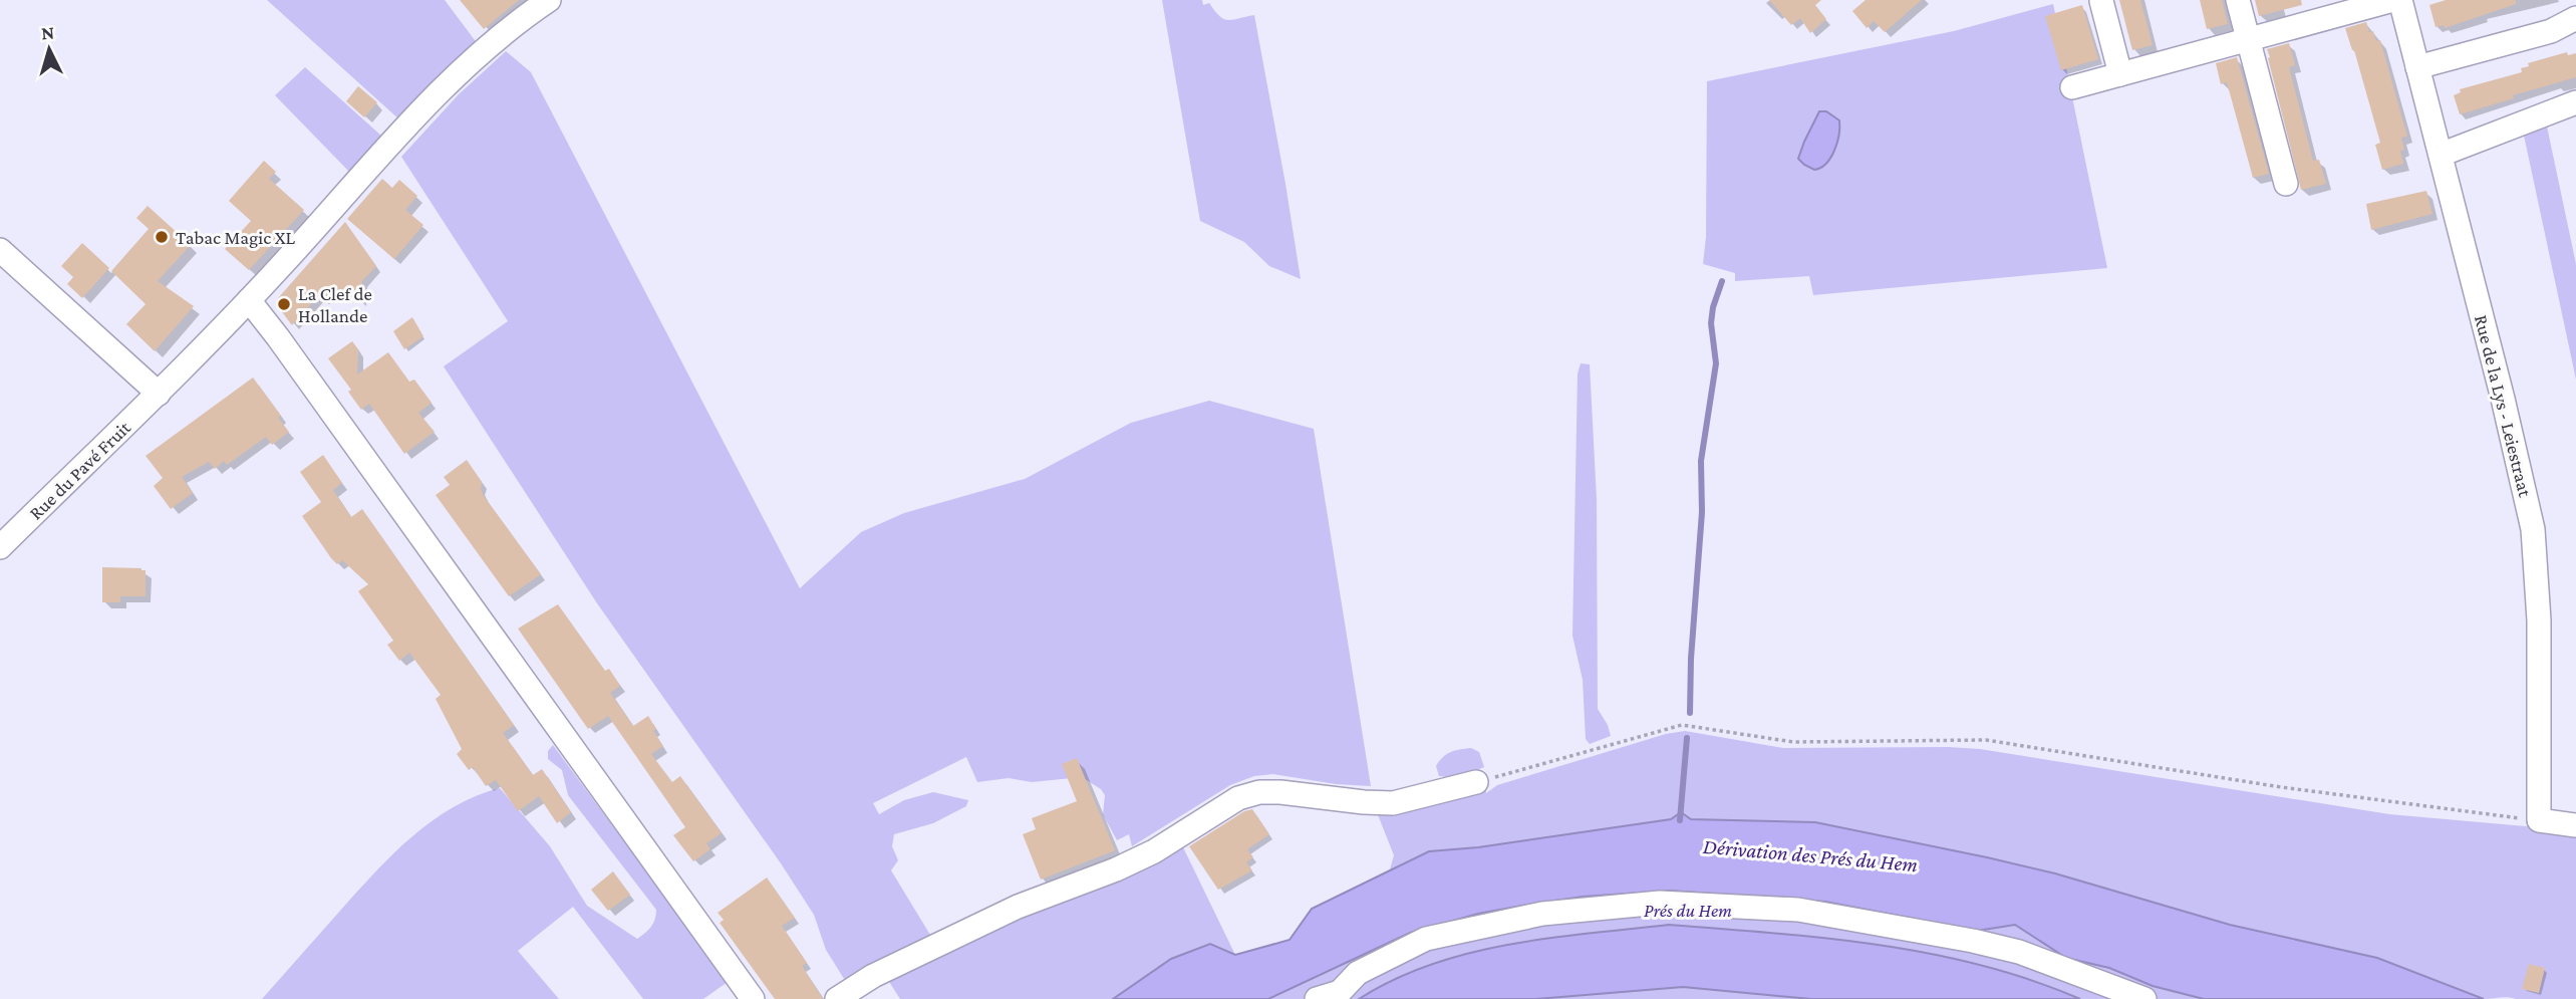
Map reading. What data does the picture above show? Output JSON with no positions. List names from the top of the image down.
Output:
{
  "streets": {
    "street": ["Rue de la Lys - Leiestraat", "Rue du Pavé Fruit"]
  },
  "water": ["Dérivation des Prés du Hem"],
  "parks": ["Prés du Hem"],
  "places": ["Tabac Magic XL", "La Clef de Hollande"],
  "north": "top"
}
